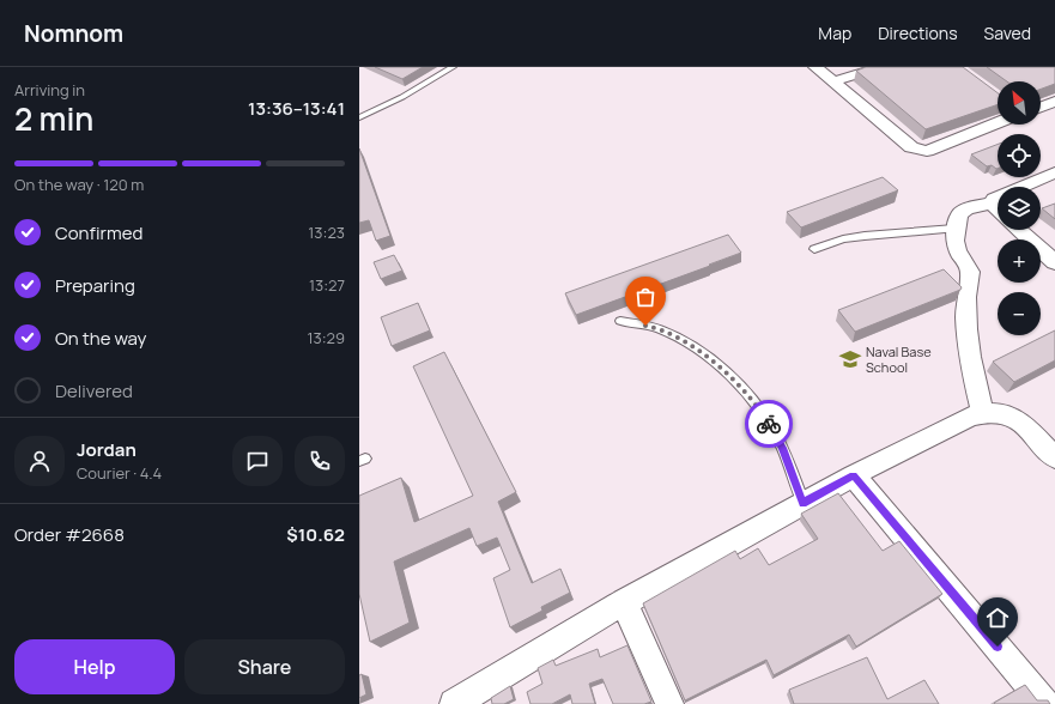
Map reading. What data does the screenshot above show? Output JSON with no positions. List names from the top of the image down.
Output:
{
  "places": {
    "school or university": ["Naval Base School"]
  },
  "north": "top left",
  "page": {
    "header": "Nomnom",
    "nav": ["Map", "Directions", "Saved"],
    "heading": ["2 min", "Arriving in", "13:36–13:41"],
    "panel": [
      "Jordan",
      "Courier · 4.4",
      "Order #2668",
      "$10.62"
    ],
    "map_buttons": ["+", "−"],
    "bar": "On the way · 120 m",
    "list": [
      ["Confirmed", "13:23"],
      ["Preparing", "13:27"],
      ["On the way", "13:29"],
      "Delivered"
    ],
    "buttons": ["Help", "Share"]
  }
}
